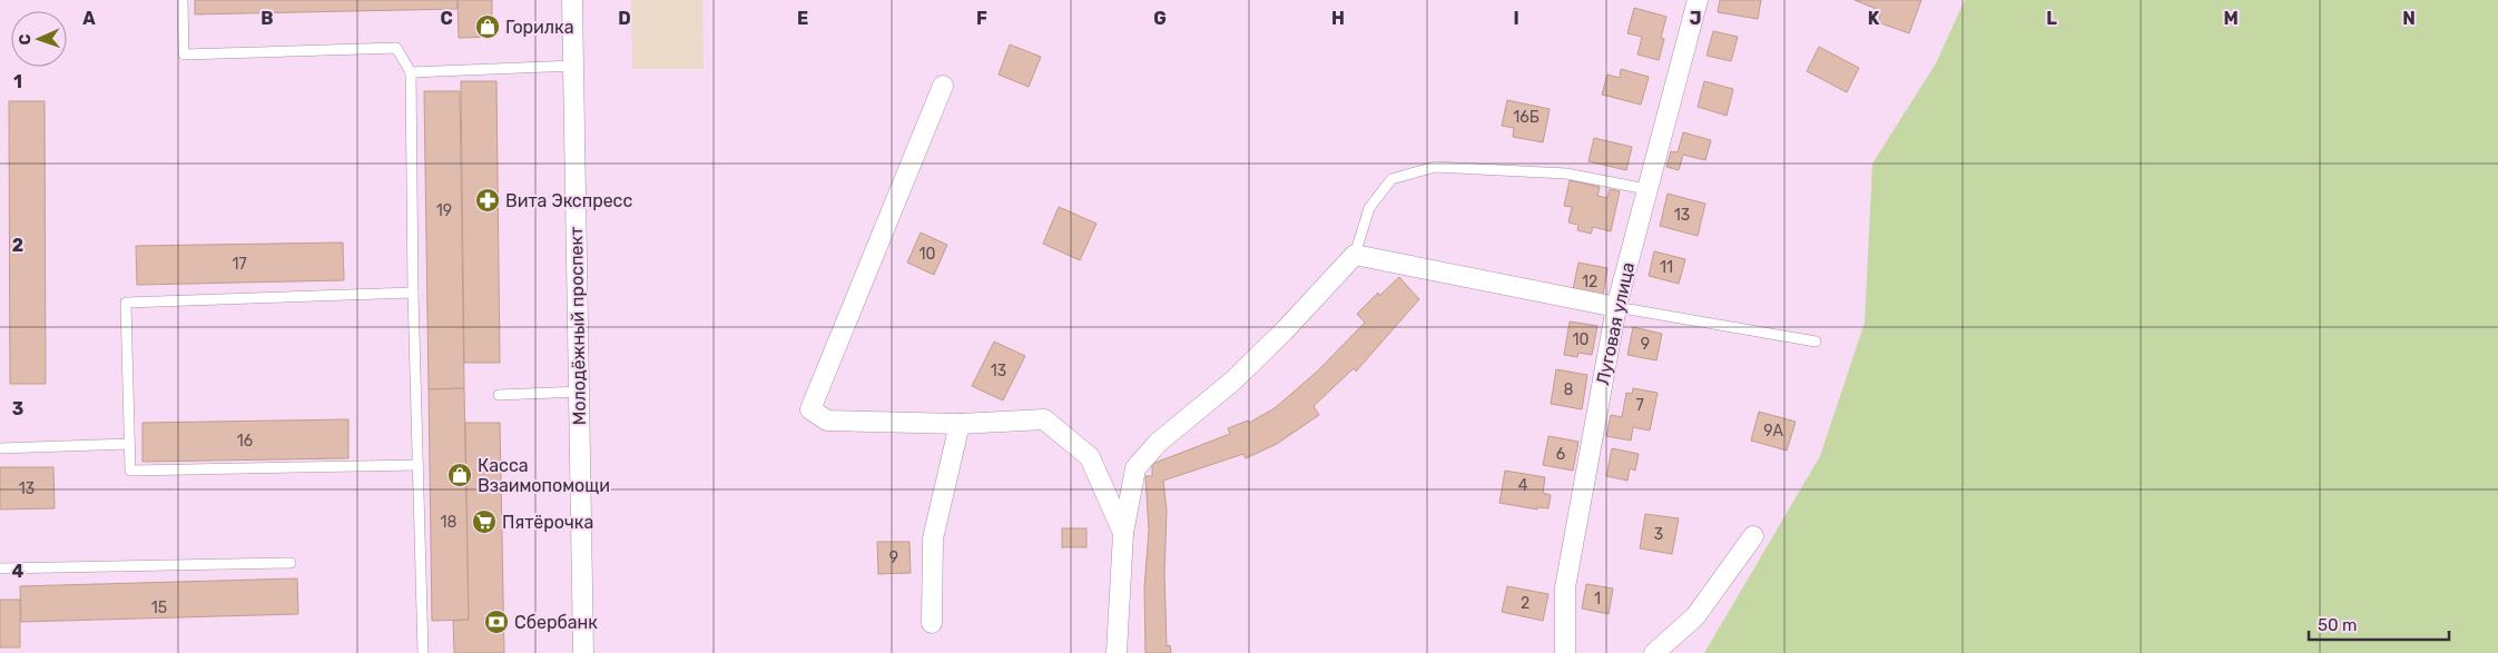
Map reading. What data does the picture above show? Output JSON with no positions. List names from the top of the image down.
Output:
{
  "streets": {
    "street": ["Луговая улица", "Молодёжный проспект"]
  },
  "places": {
    "shop": ["Горилка", "Касса Взаимопомощи"],
    "pharmacy": ["Вита Экспресс"],
    "supermarket": ["Пятёрочка"],
    "bank": ["Сбербанк"]
  },
  "house_numbers": [
    "16Б",
    "19",
    "13",
    "10",
    "17",
    "11",
    "12",
    "10",
    "9",
    "13",
    "8",
    "7",
    "9А",
    "16",
    "6",
    "4",
    "13",
    "18",
    "3",
    "9",
    "1",
    "2",
    "15"
  ],
  "scale_bar": "50 m",
  "north": "left",
  "grid": {
    "columns": [
      "A",
      "B",
      "C",
      "D",
      "E",
      "F",
      "G",
      "H",
      "I",
      "J",
      "K",
      "L",
      "M",
      "N"
    ],
    "rows": [
      "1",
      "2",
      "3",
      "4"
    ]
  }
}
